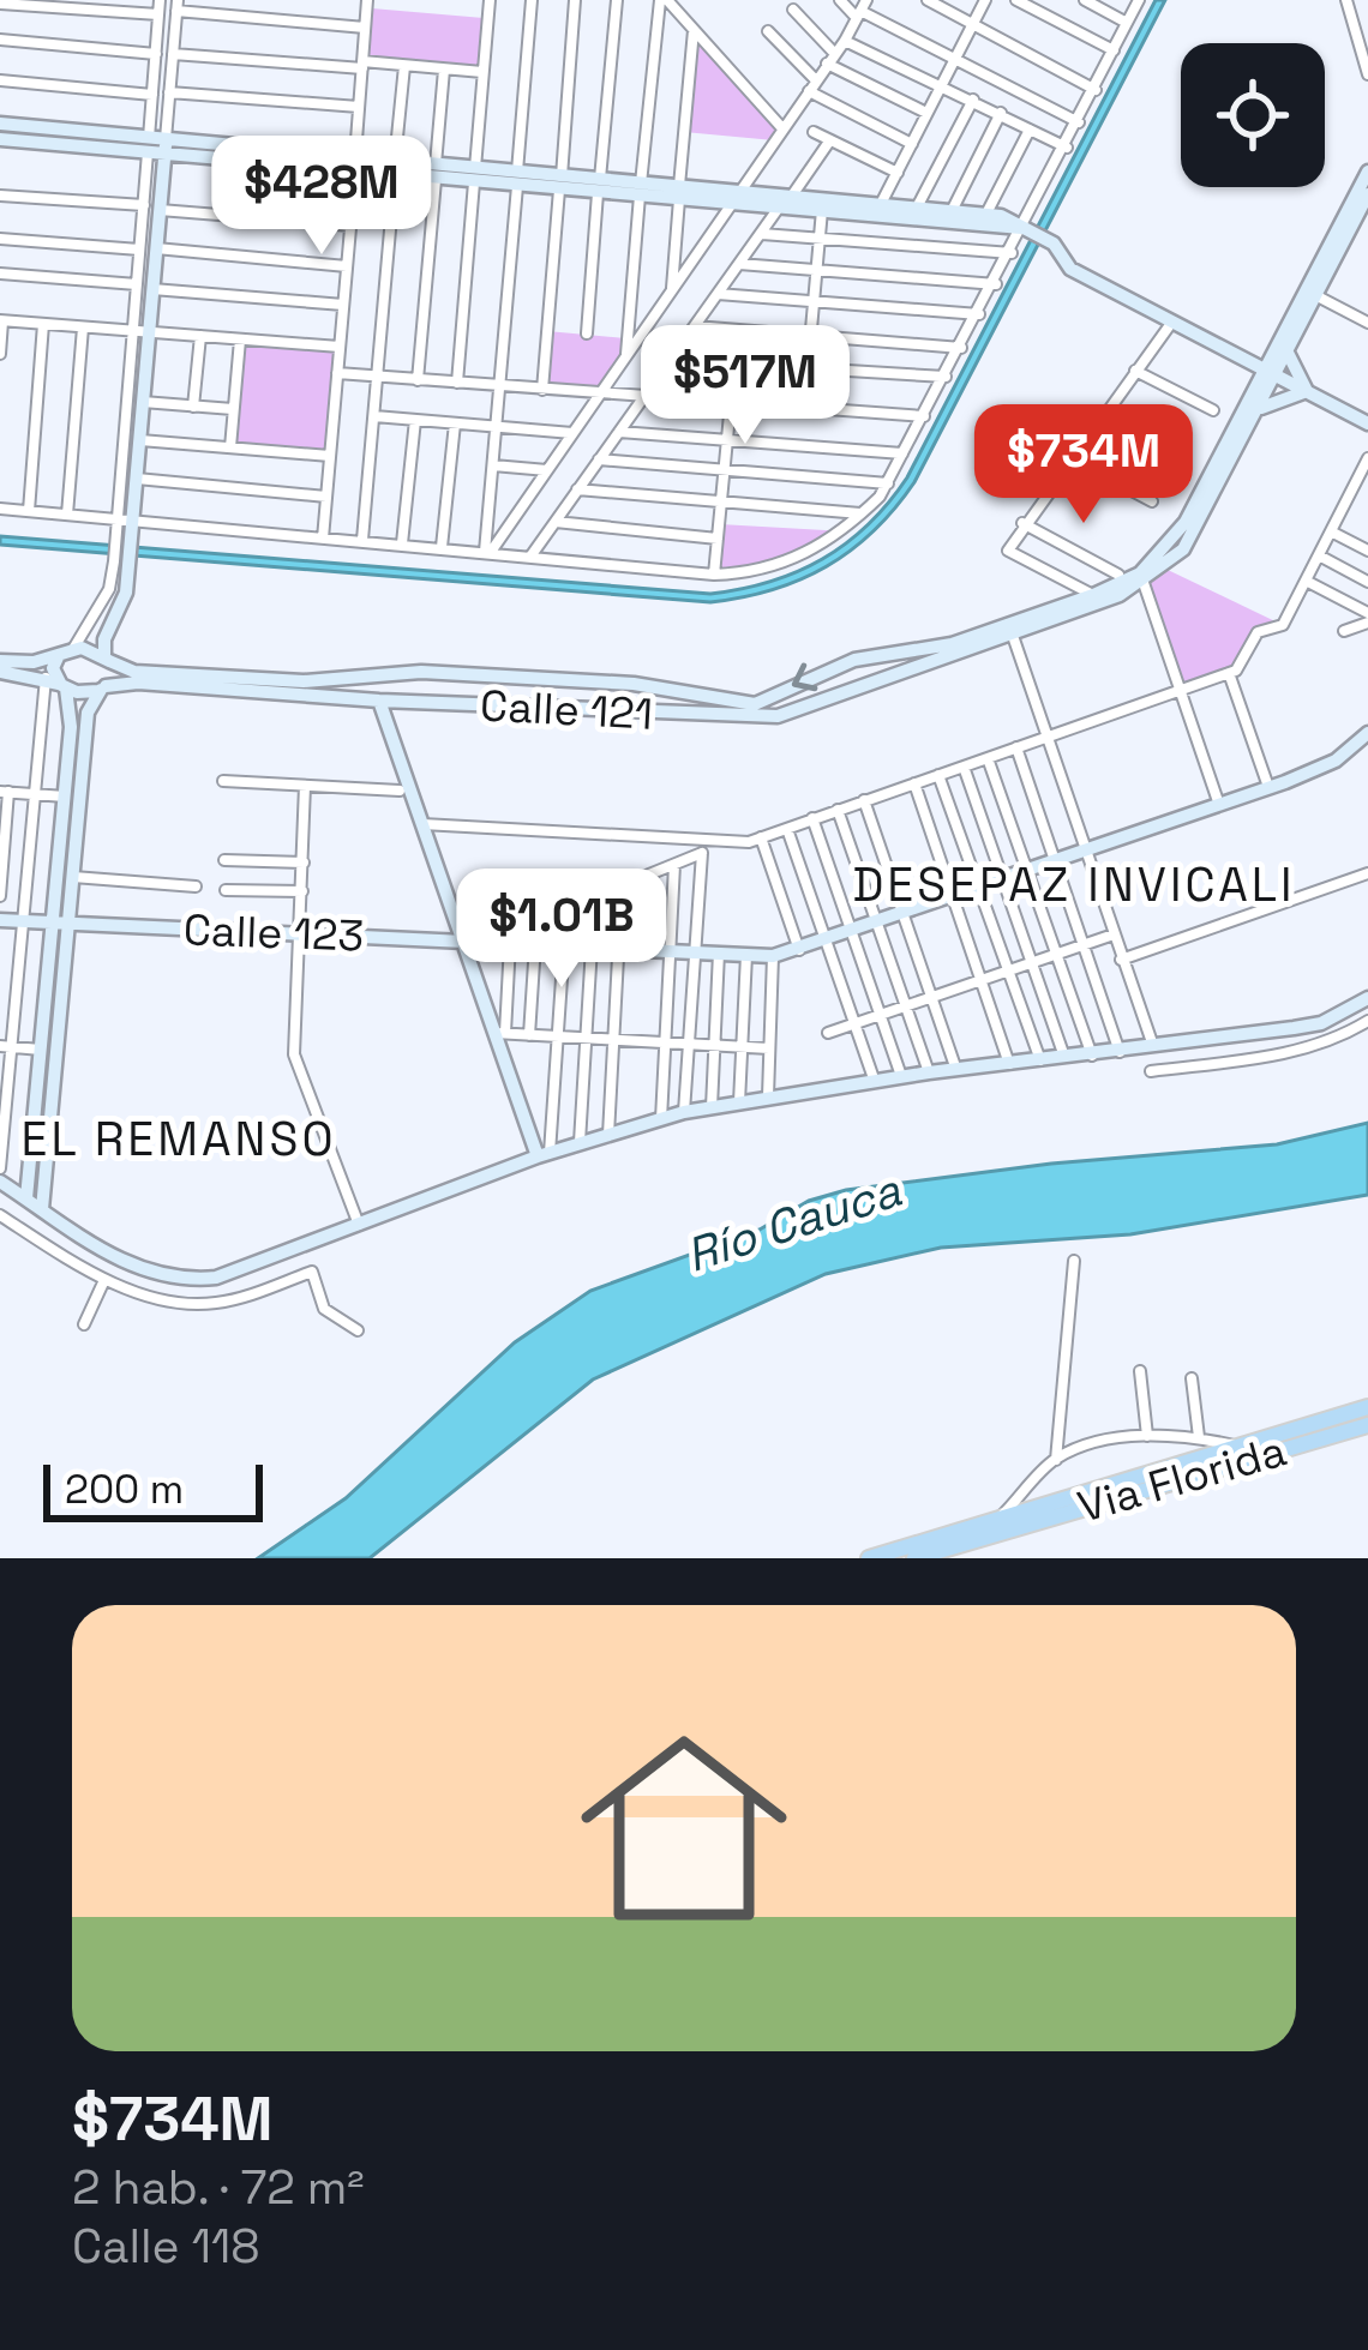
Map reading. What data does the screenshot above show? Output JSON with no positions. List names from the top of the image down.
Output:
{
  "streets": {
    "main road": ["Via Florida"],
    "street": ["Calle 121", "Calle 123"]
  },
  "districts": ["DESEPAZ INVICALI", "EL REMANSO"],
  "water": ["Río Cauca"],
  "scale_bar": "200 m",
  "page": {
    "price": [
      "$428M",
      "$517M",
      "$734M",
      "$1.01B"
    ],
    "scale": "200 m",
    "list": [
      {
        "name": "$734M",
        "note": "2 hab. · 72 m² · Calle 118"
      }
    ]
  }
}
